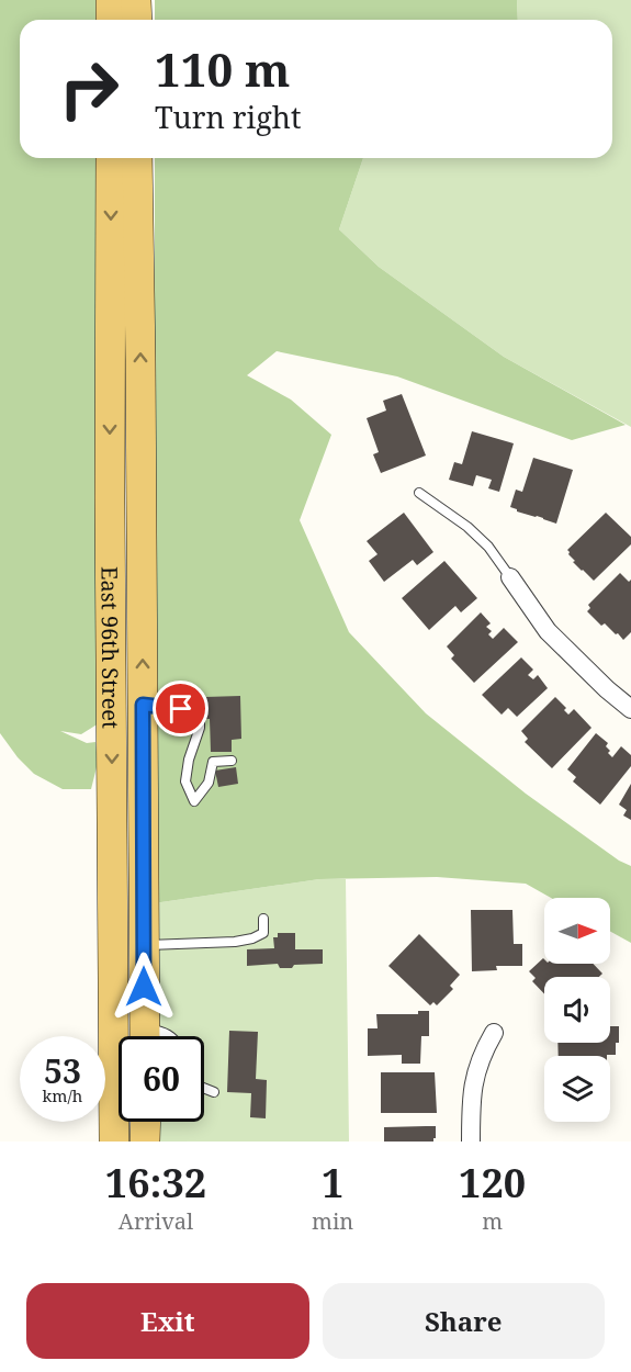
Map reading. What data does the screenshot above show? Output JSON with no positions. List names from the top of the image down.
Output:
{
  "streets": {
    "main road": ["East 96th Street"]
  },
  "north": "right",
  "page": {
    "turn": ["110 m", "Turn right"],
    "speed": "53 km/h",
    "limit": "60",
    "eta": [
      "16:32",
      "Arrival",
      "1",
      "min",
      "120",
      "m"
    ],
    "buttons": ["Exit", "Share"]
  }
}
